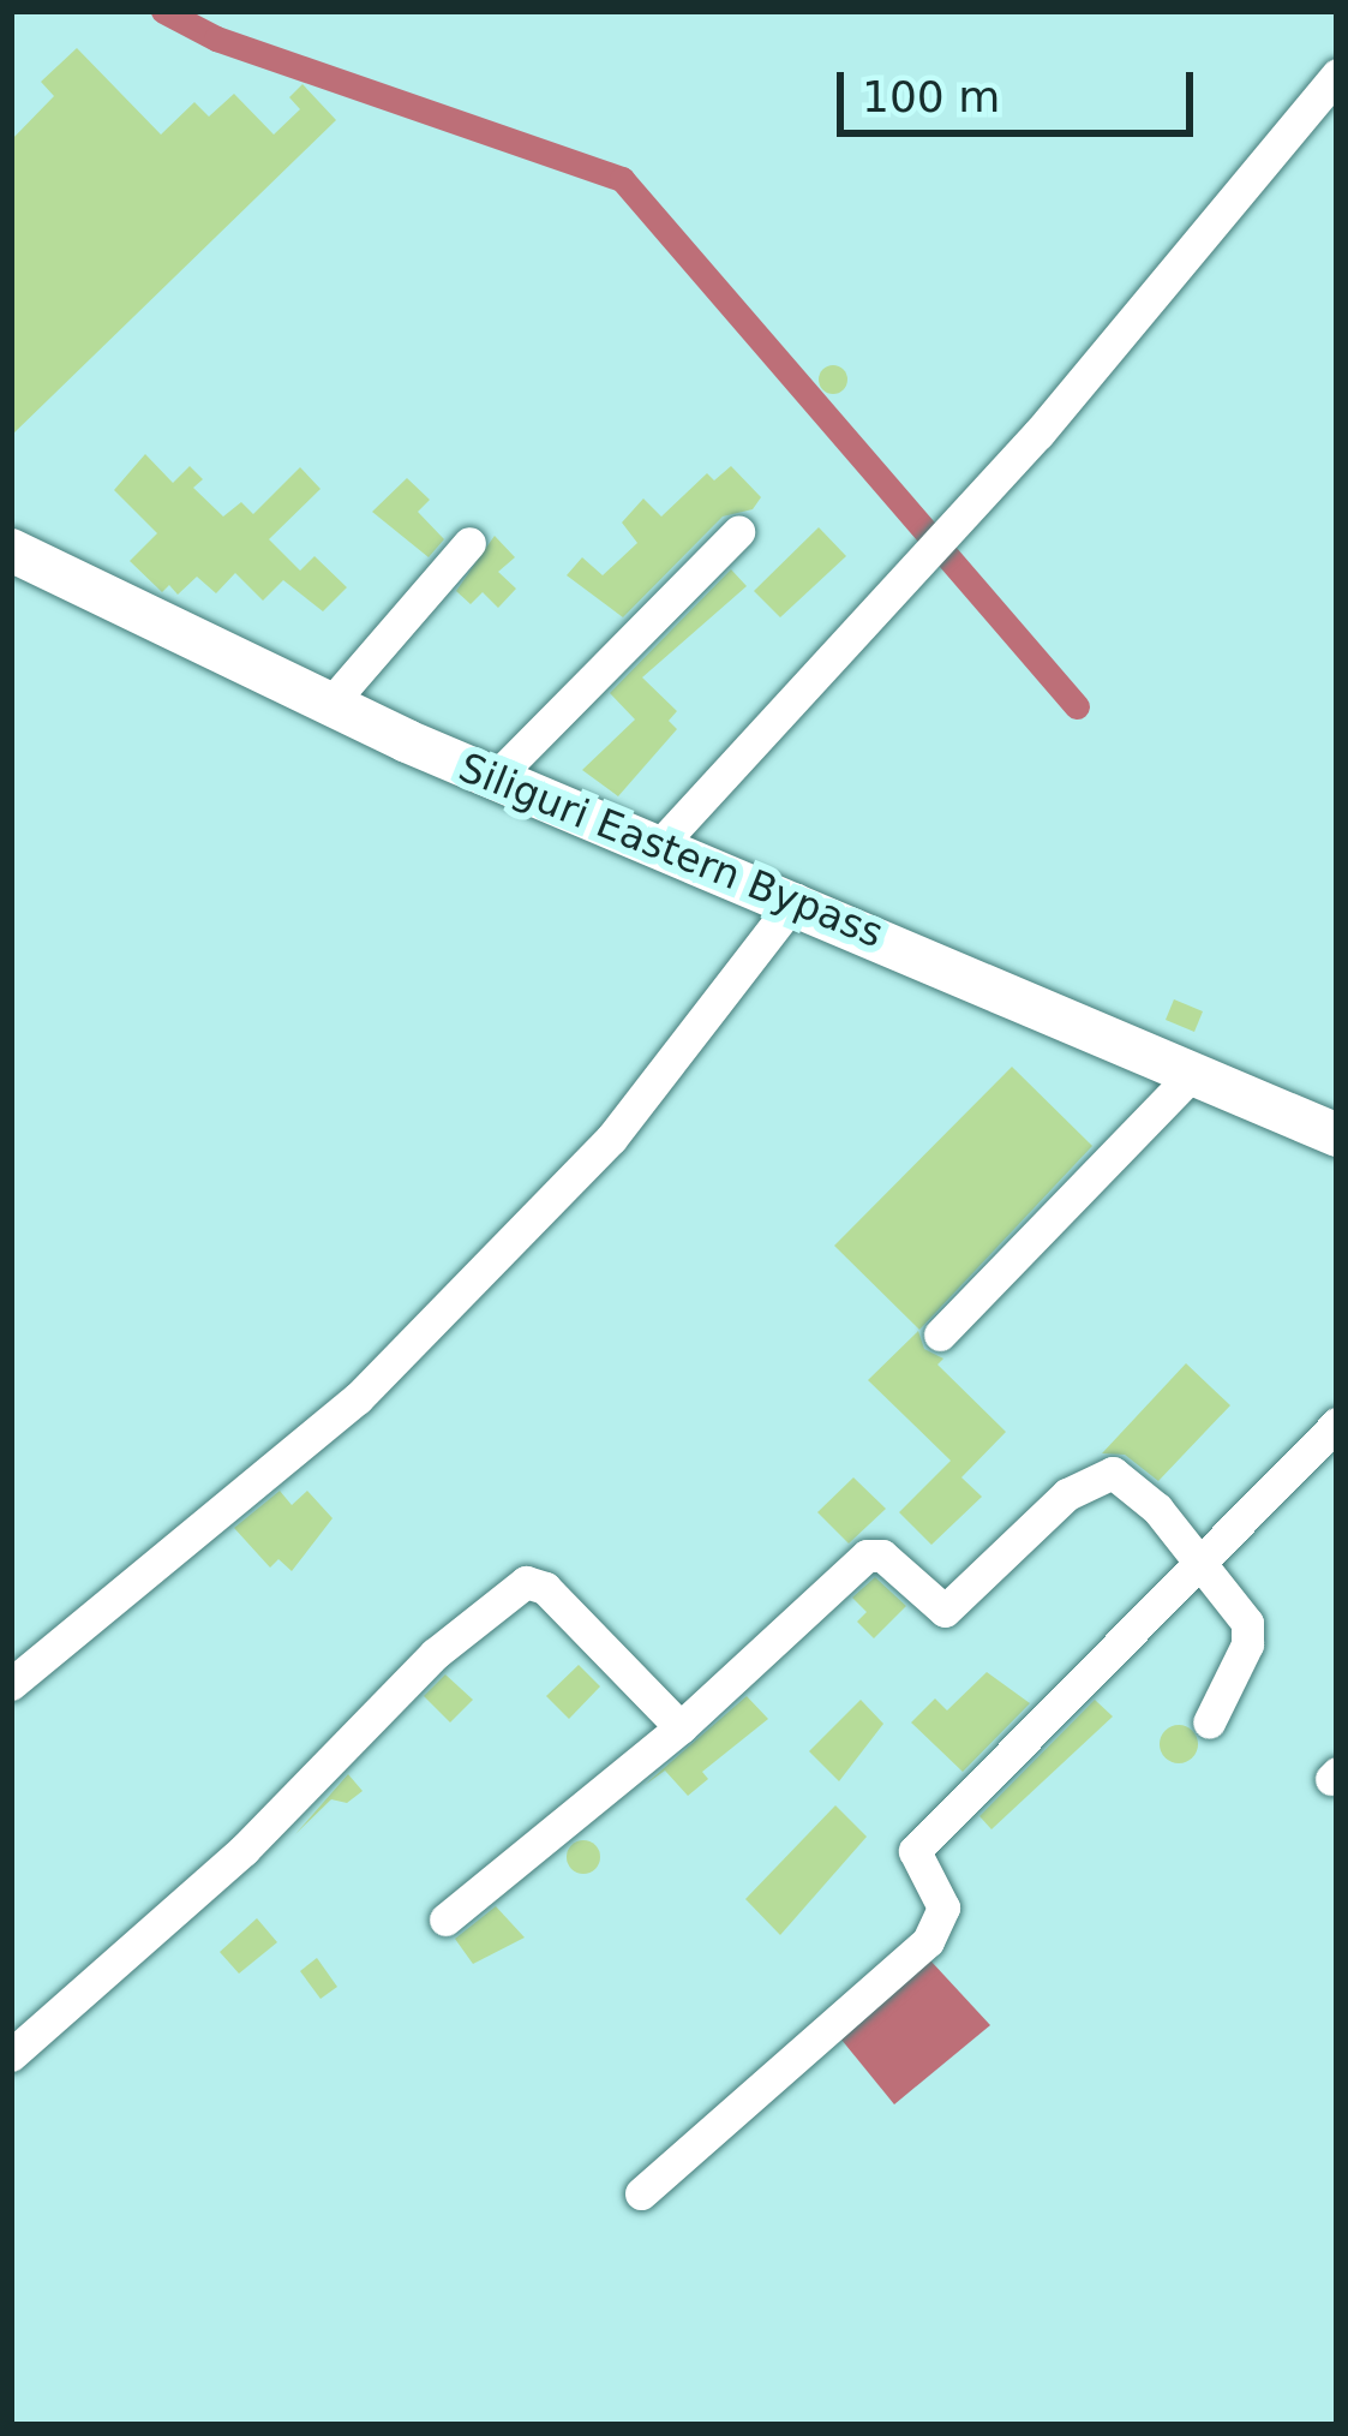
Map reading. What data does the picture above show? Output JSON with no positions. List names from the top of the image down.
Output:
{
  "streets": {
    "main road": ["Siliguri Eastern Bypass"]
  },
  "scale_bar": "100 m"
}
